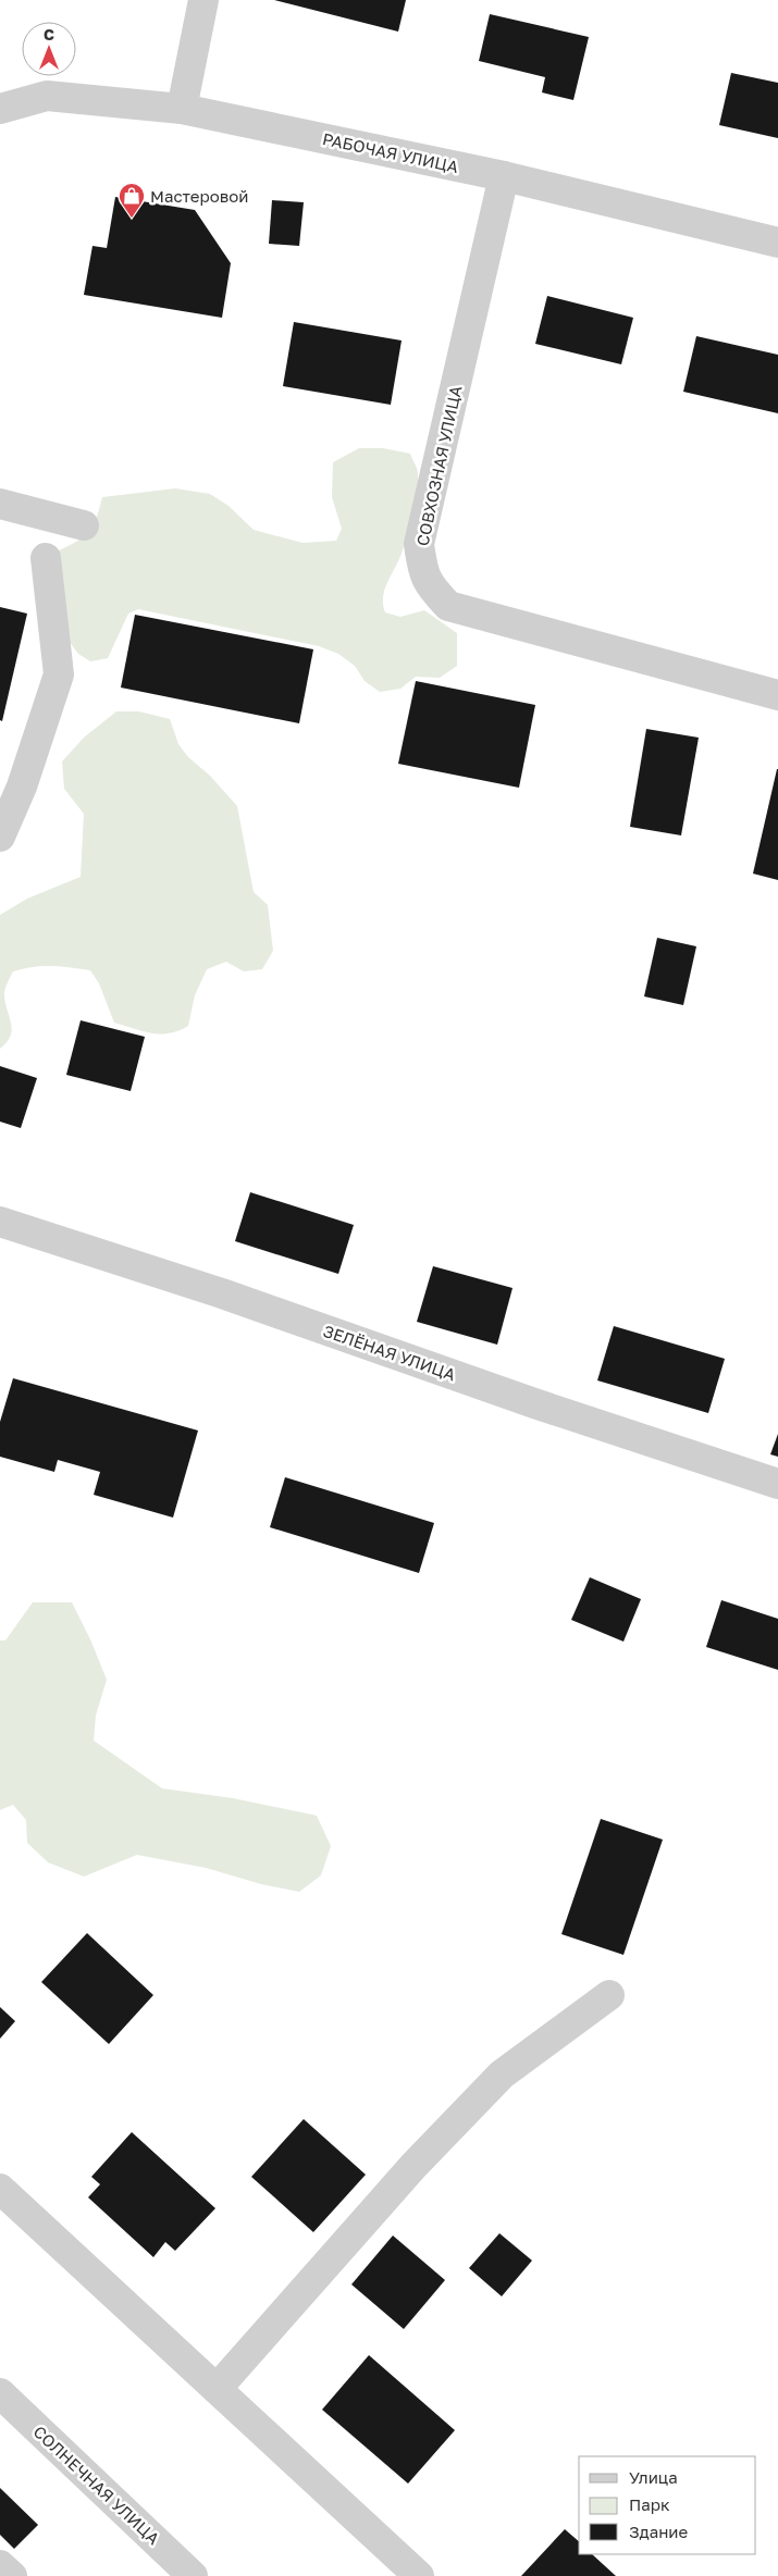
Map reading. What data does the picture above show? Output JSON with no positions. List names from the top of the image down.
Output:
{
  "streets": {
    "street": [
      "РАБОЧАЯ УЛИЦА",
      "СОВХОЗНАЯ УЛИЦА",
      "ЗЕЛЁНАЯ УЛИЦА",
      "СОЛНЕЧНАЯ УЛИЦА"
    ]
  },
  "crossings": [
    ["РАБОЧАЯ УЛИЦА", "СОВХОЗНАЯ УЛИЦА"]
  ],
  "places": {
    "shop": ["Мастеровой"]
  },
  "legend": ["Улица", "Парк", "Здание"],
  "north": "top"
}
